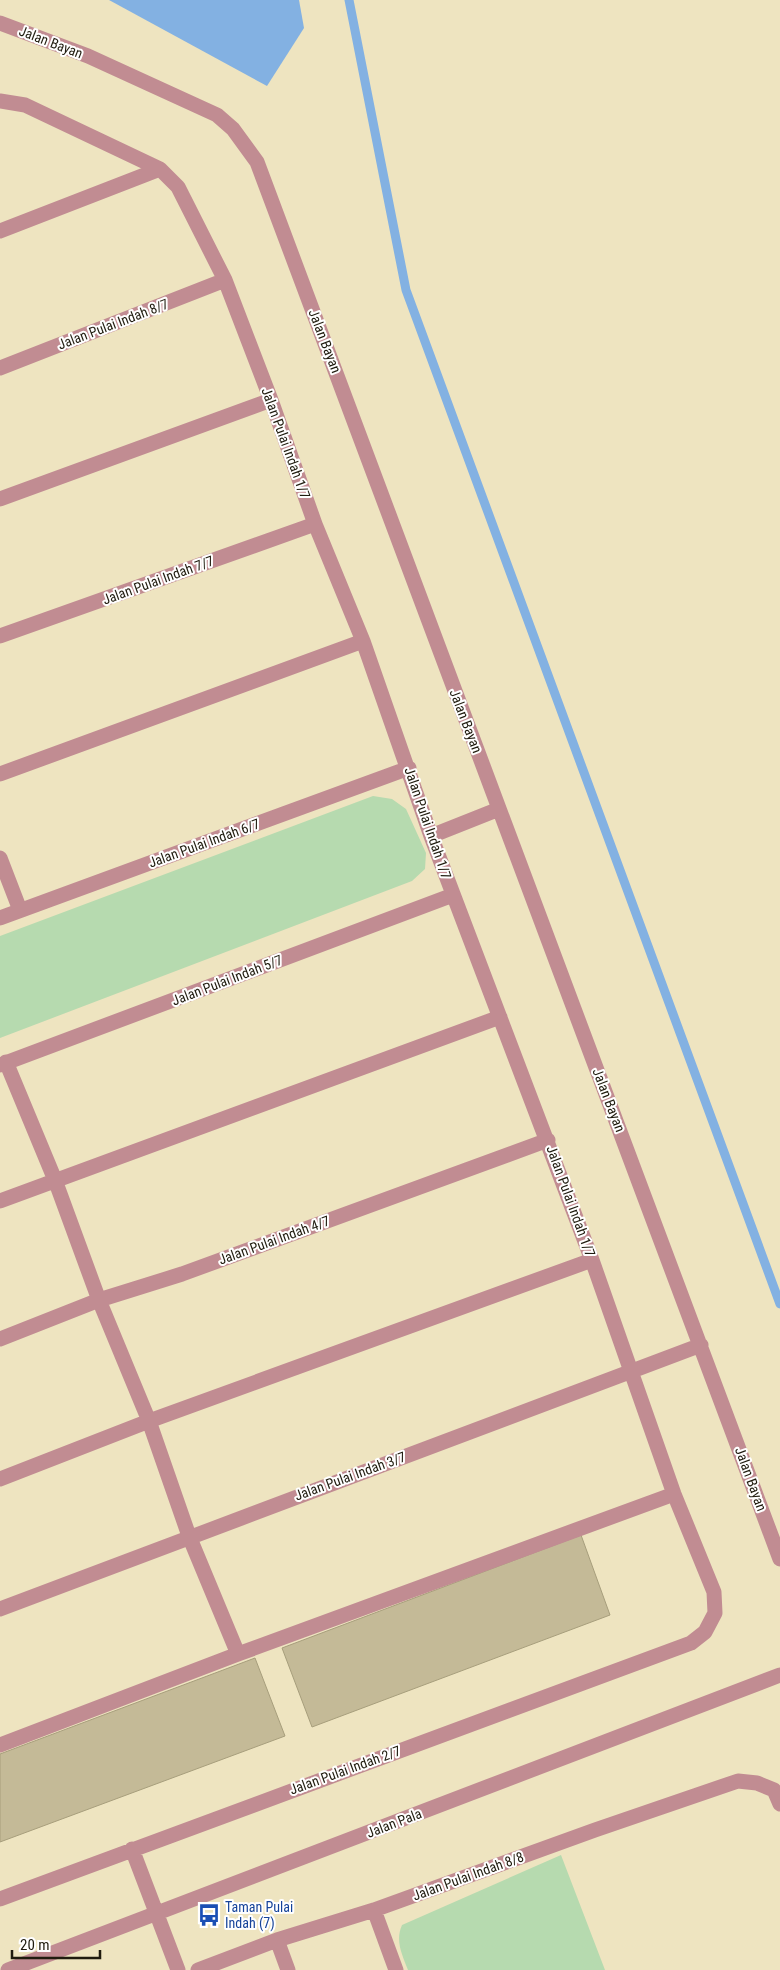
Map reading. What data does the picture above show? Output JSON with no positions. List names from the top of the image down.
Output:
{
  "streets": {
    "street": [
      "Jalan Bayan",
      "Jalan Pulai Indah 8/7",
      "Jalan Pulai Indah 1/7",
      "Jalan Pulai Indah 7/7",
      "Jalan Pulai Indah 6/7",
      "Jalan Pulai Indah 5/7",
      "Jalan Pulai Indah 4/7",
      "Jalan Pulai Indah 3/7",
      "Jalan Pulai Indah 2/7",
      "Jalan Pala",
      "Jalan Pulai Indah 8/8"
    ]
  },
  "crossings": [
    ["Jalan Bayan", "Jalan Pulai Indah 3/7"],
    ["Jalan Pulai Indah 8/7", "Jalan Pulai Indah 1/7"],
    ["Jalan Pulai Indah 1/7", "Jalan Pulai Indah 7/7"],
    ["Jalan Pulai Indah 1/7", "Jalan Pulai Indah 6/7"],
    ["Jalan Pulai Indah 1/7", "Jalan Pulai Indah 5/7"],
    ["Jalan Pulai Indah 1/7", "Jalan Pulai Indah 4/7"],
    ["Jalan Pulai Indah 1/7", "Jalan Pulai Indah 3/7"],
    ["Jalan Pulai Indah 1/7", "Jalan Pulai Indah 2/7"]
  ],
  "places": {
    "bus stop": ["Taman Pulai Indah (7)"]
  },
  "scale_bar": "20 m"
}
